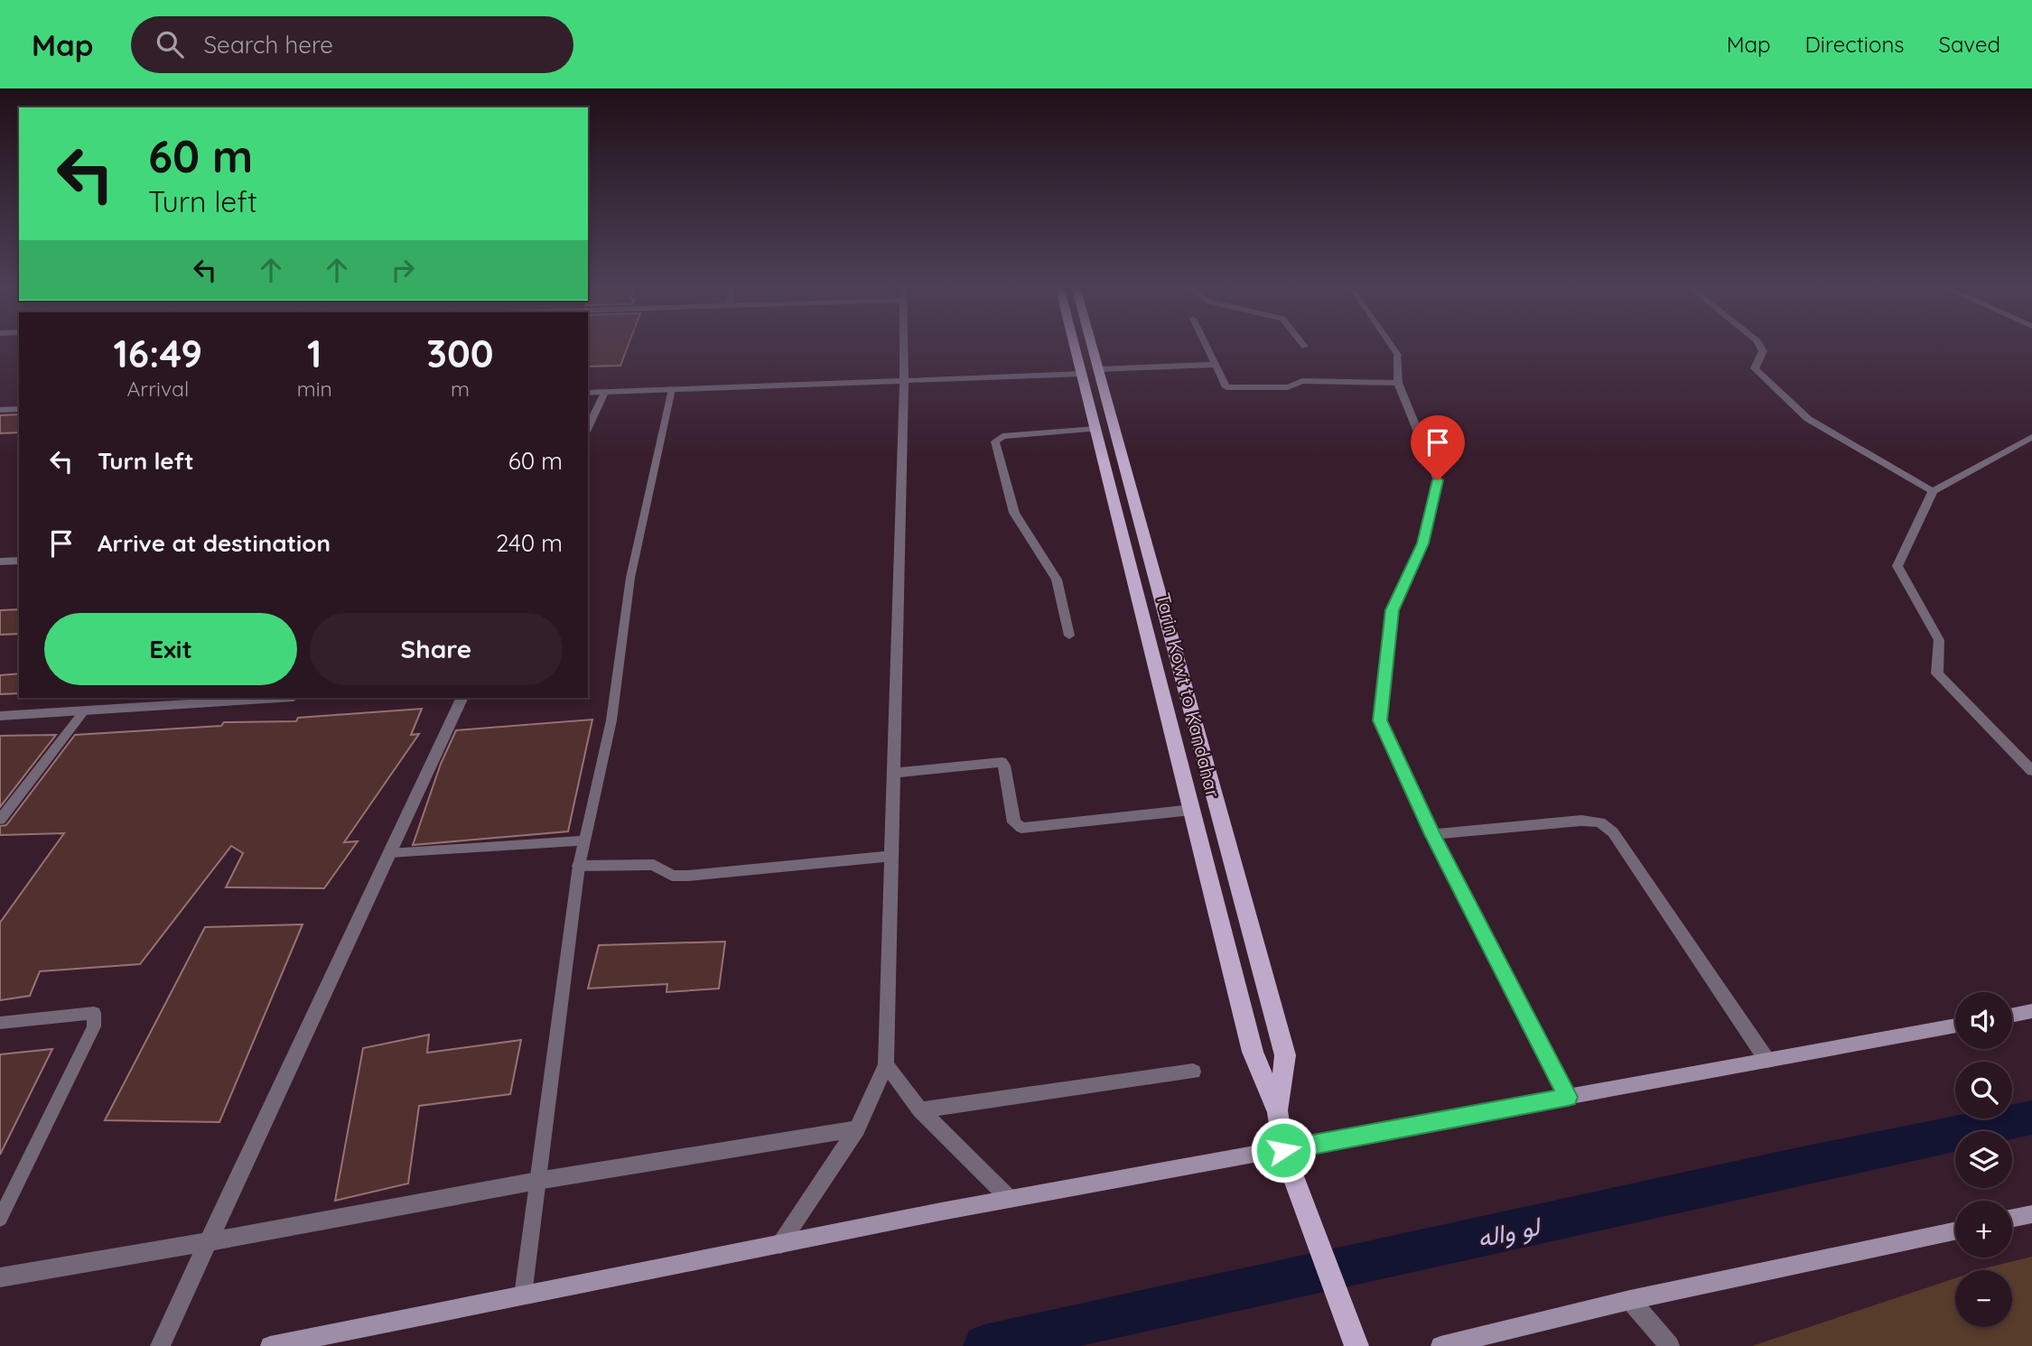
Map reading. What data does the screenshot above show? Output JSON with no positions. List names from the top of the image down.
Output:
{
  "streets": {
    "main road": ["Tarin Kowt to Kandahar"]
  },
  "water": ["لو واله"],
  "page": {
    "header": "Map",
    "search": "Search here",
    "nav": ["Map", "Directions", "Saved"],
    "turn": ["60 m", "Turn left"],
    "eta": [
      "16:49",
      "Arrival",
      "1",
      "min",
      "300",
      "m"
    ],
    "list": [
      {
        "name": "Turn left",
        "value": "60 m"
      },
      {
        "name": "Arrive at destination",
        "value": "240 m"
      }
    ],
    "buttons": ["Exit", "Share"],
    "map_buttons": ["+", "−"]
  }
}
